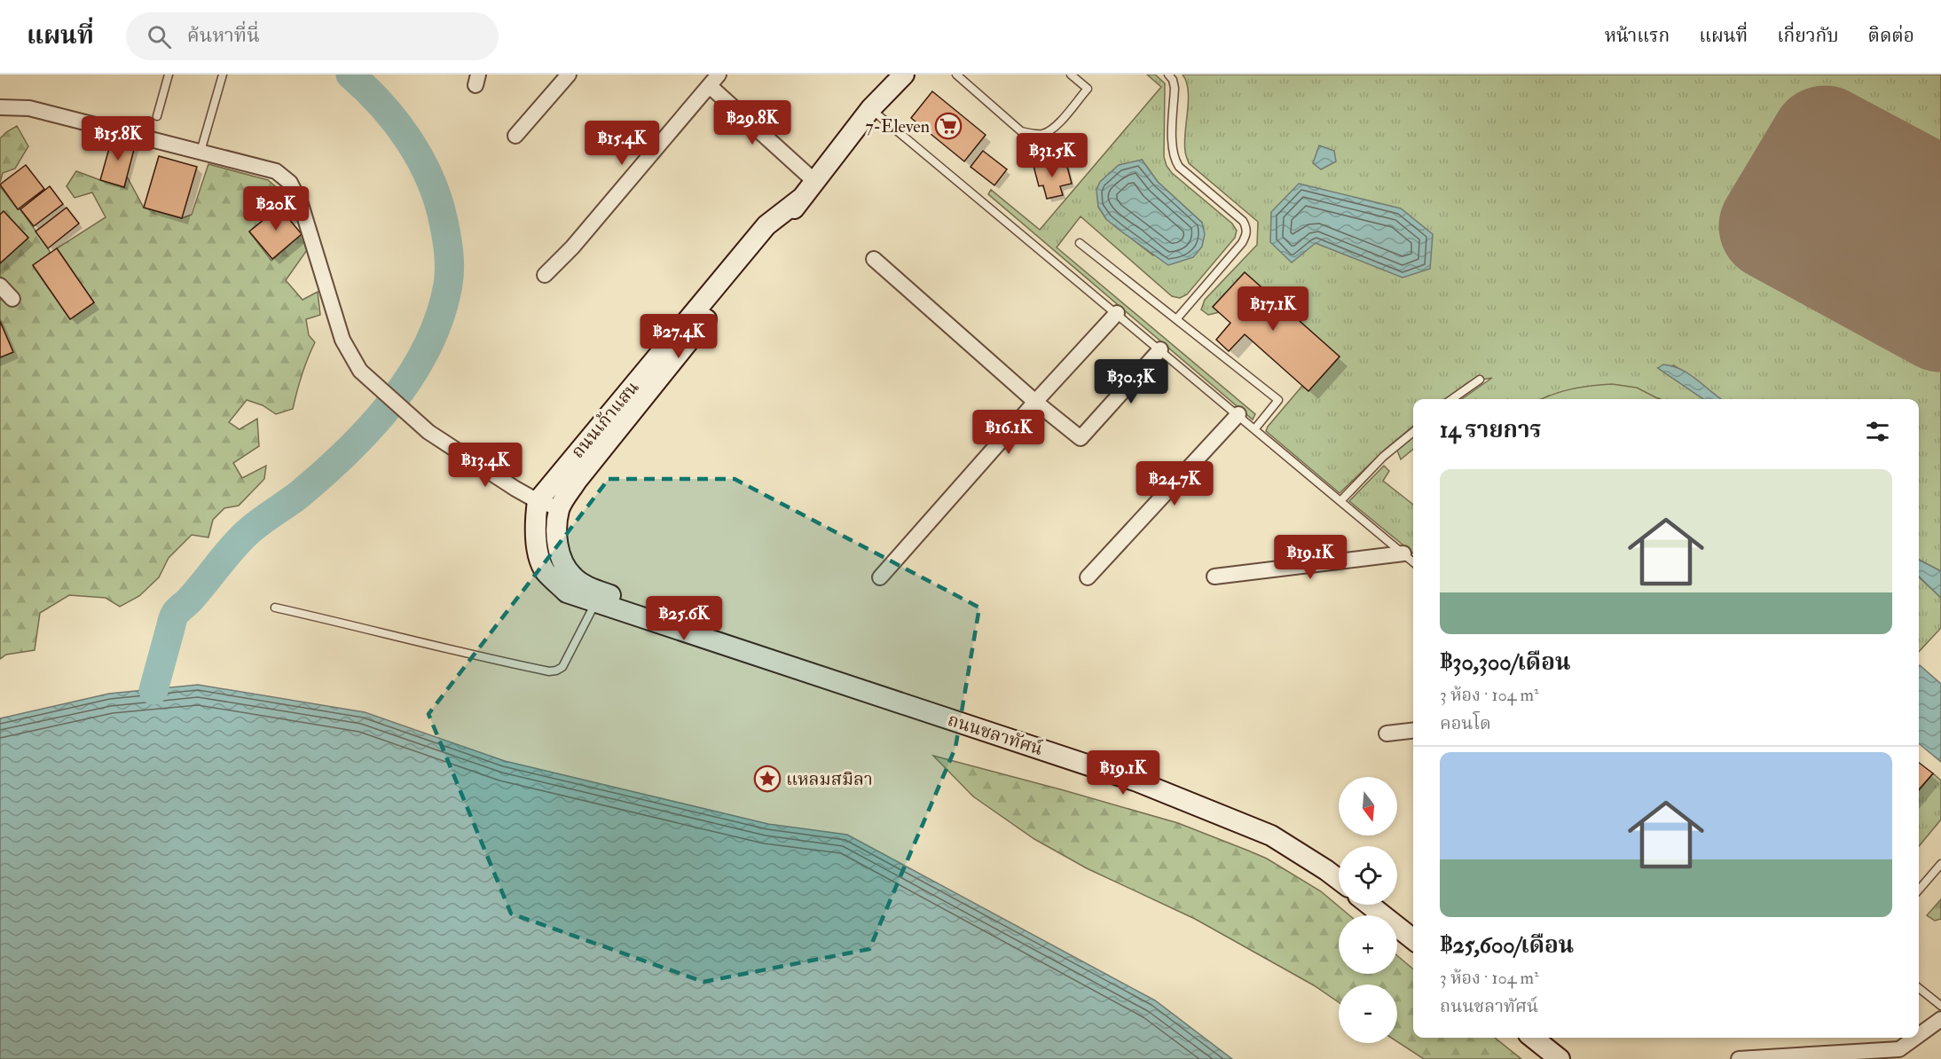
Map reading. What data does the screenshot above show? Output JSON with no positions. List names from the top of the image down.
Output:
{
  "streets": {
    "main road": ["ถนนเก้าแสน", "ถนนชลาทัศน์"]
  },
  "crossings": [
    ["ถนนเก้าแสน", "ถนนชลาทัศน์"]
  ],
  "places": {
    "supermarket": ["7-Eleven"],
    "place": ["แหลมสมิลา"]
  },
  "north": "bottom",
  "page": {
    "header": "แผนที่",
    "search": "ค้นหาที่นี่",
    "nav": [
      "หน้าแรก",
      "แผนที่",
      "เกี่ยวกับ",
      "ติดต่อ"
    ],
    "price": [
      "฿29.8K",
      "฿15.8K",
      "฿15.4K",
      "฿31.5K",
      "฿20K",
      "฿17.1K",
      "฿27.4K",
      "฿30.3K",
      "฿16.1K",
      "฿13.4K",
      "฿24.7K",
      "฿19.1K",
      "฿25.6K",
      "฿19.1K"
    ],
    "heading": "14 รายการ",
    "list": [
      {
        "name": "฿30,300/เดือน",
        "note": "3 ห้อง · 104 m² · คอนโด"
      },
      {
        "name": "฿25,600/เดือน",
        "note": "3 ห้อง · 104 m² · ถนนชลาทัศน์"
      }
    ],
    "map_buttons": ["+", "−"]
  }
}
